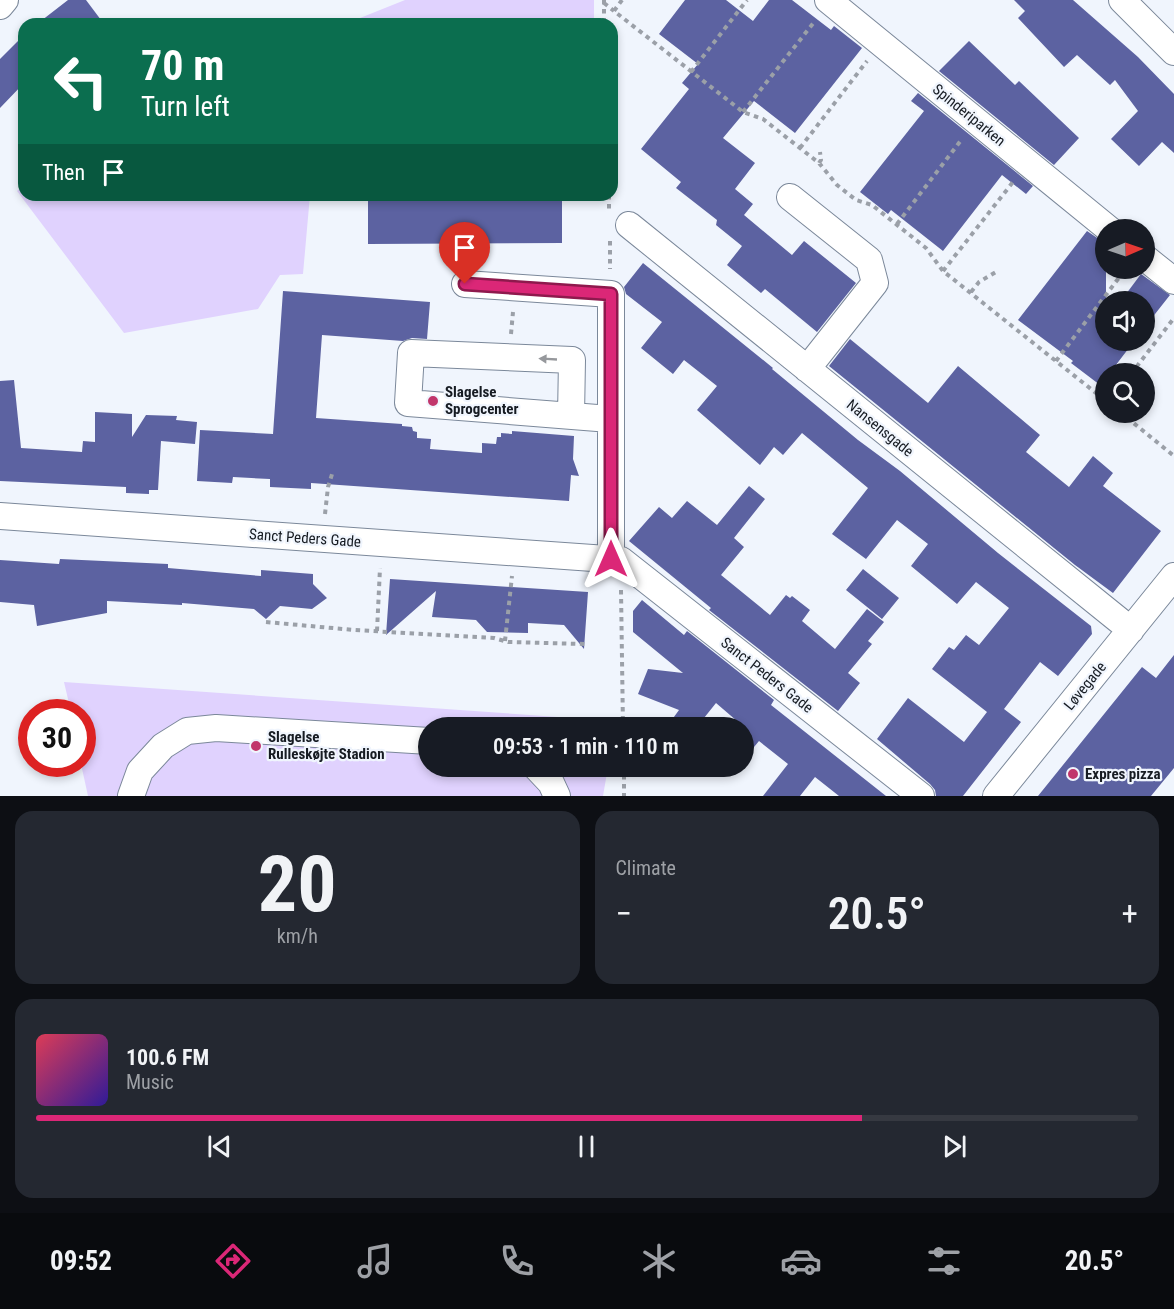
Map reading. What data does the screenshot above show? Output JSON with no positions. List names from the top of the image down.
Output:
{
  "streets": {
    "street": [
      "Spinderiparken",
      "Nansensgade",
      "Sanct Peders Gade",
      "Løvegade"
    ]
  },
  "crossings": [
    ["Nansensgade", "Løvegade"]
  ],
  "places": ["Slagelse Sprogcenter", "Slagelse Rulleskøjte Stadion", "Expres pizza"],
  "north": "right",
  "page": {
    "turn": ["70 m", "Turn left"],
    "then": "Then",
    "limit": "30",
    "trip": "09:53 · 1 min · 110 m",
    "tile": [
      ["20", "km/h"],
      "Climate"
    ],
    "heat": ["−", "20.5°", "+"],
    "song": ["100.6 FM", "Music"],
    "tabs": ["09:52", "20.5°"]
  }
}
